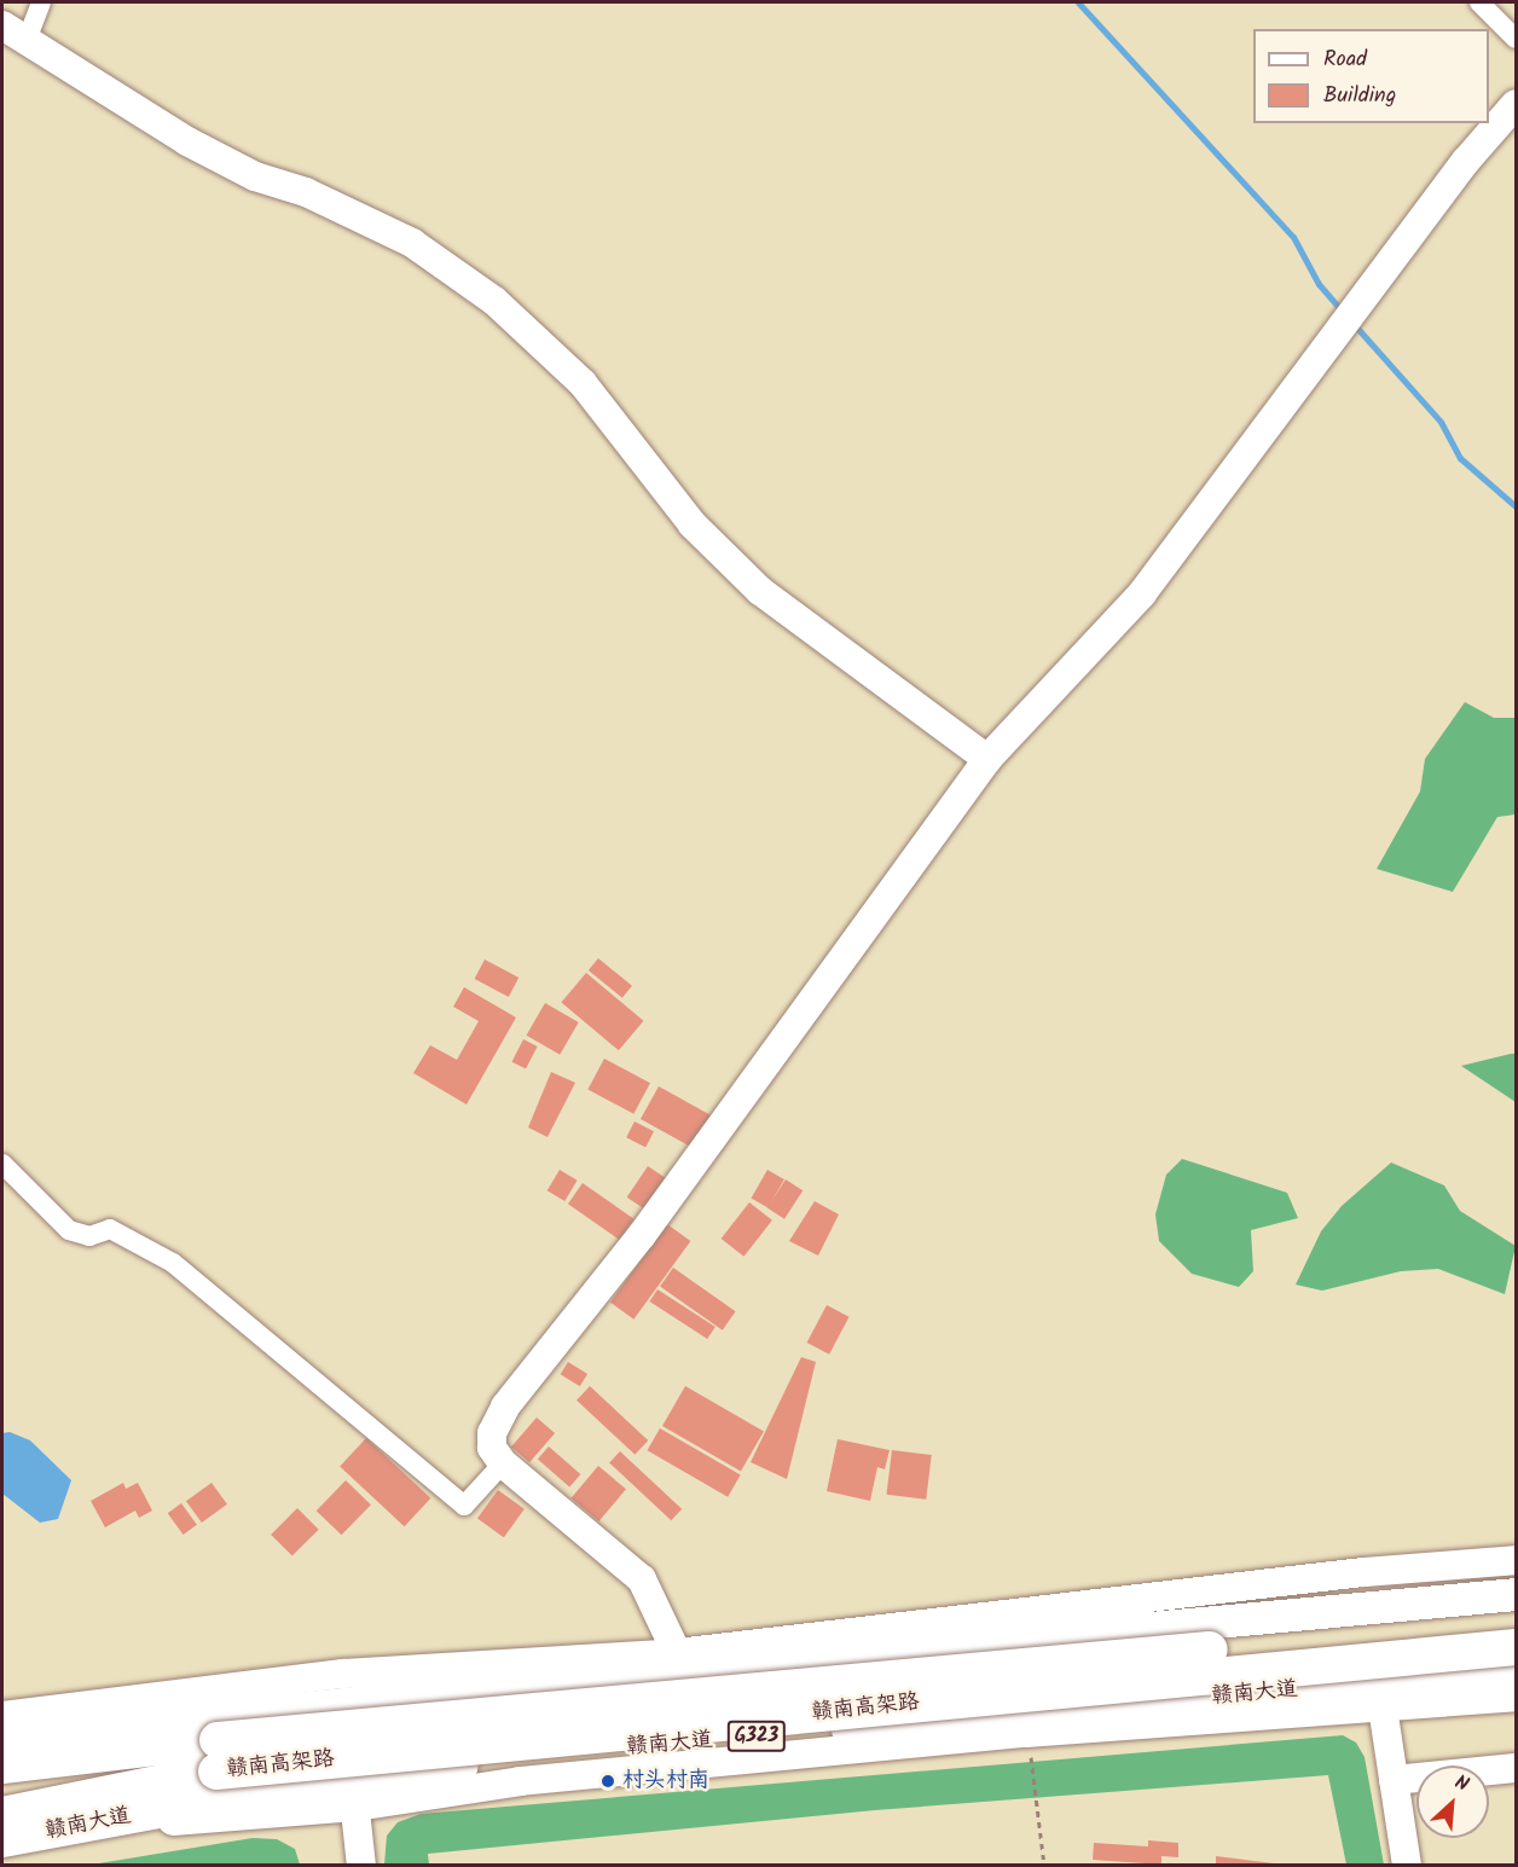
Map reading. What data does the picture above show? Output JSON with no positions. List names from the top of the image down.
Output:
{
  "streets": {
    "highway": ["赣南高架路"],
    "main road": ["赣南大道", "G323"]
  },
  "places": ["村头村南"],
  "legend": ["Road", "Building"],
  "north": "top right"
}
